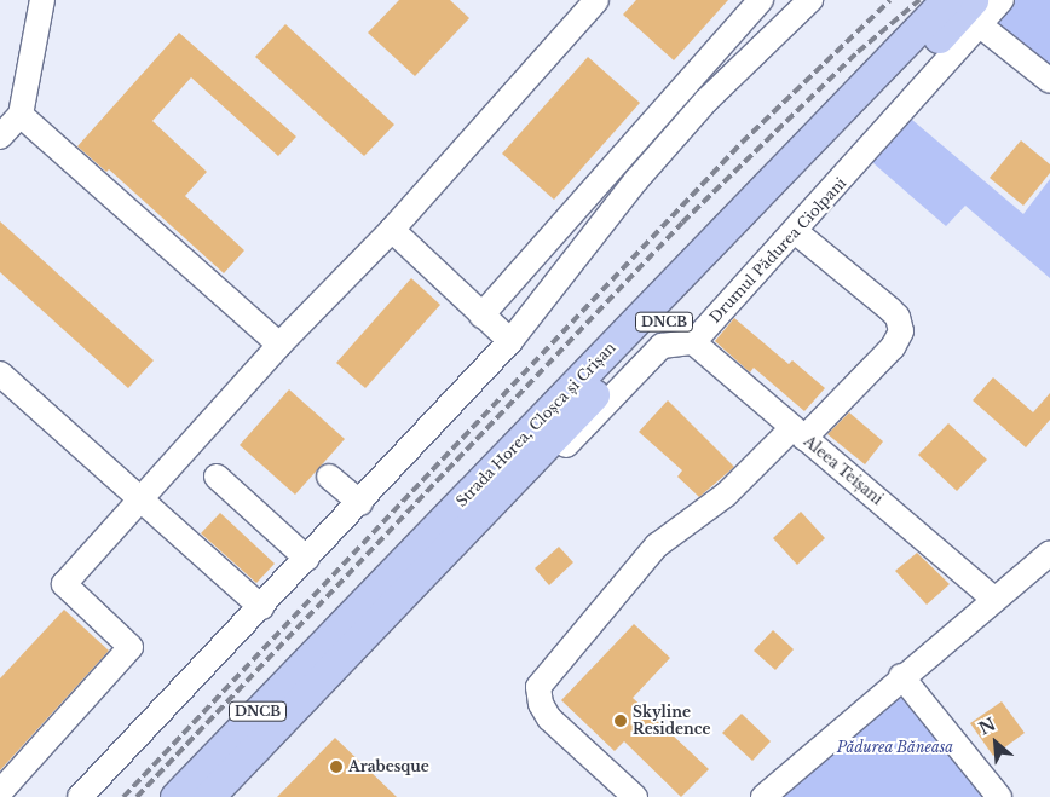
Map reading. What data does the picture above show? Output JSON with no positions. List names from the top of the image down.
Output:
{
  "streets": {
    "main road": ["DNCB", "Strada Horea, Cloșca și Crișan"],
    "street": ["Drumul Pădurea Ciolpani", "Aleea Teișani"]
  },
  "crossings": [
    ["Drumul Pădurea Ciolpani", "Strada Horea, Cloșca și Crișan"],
    ["Drumul Pădurea Ciolpani", "Aleea Teișani"]
  ],
  "parks": ["Pădurea Băneasa"],
  "places": ["Skyline Residence", "Arabesque"],
  "north": "top left"
}
